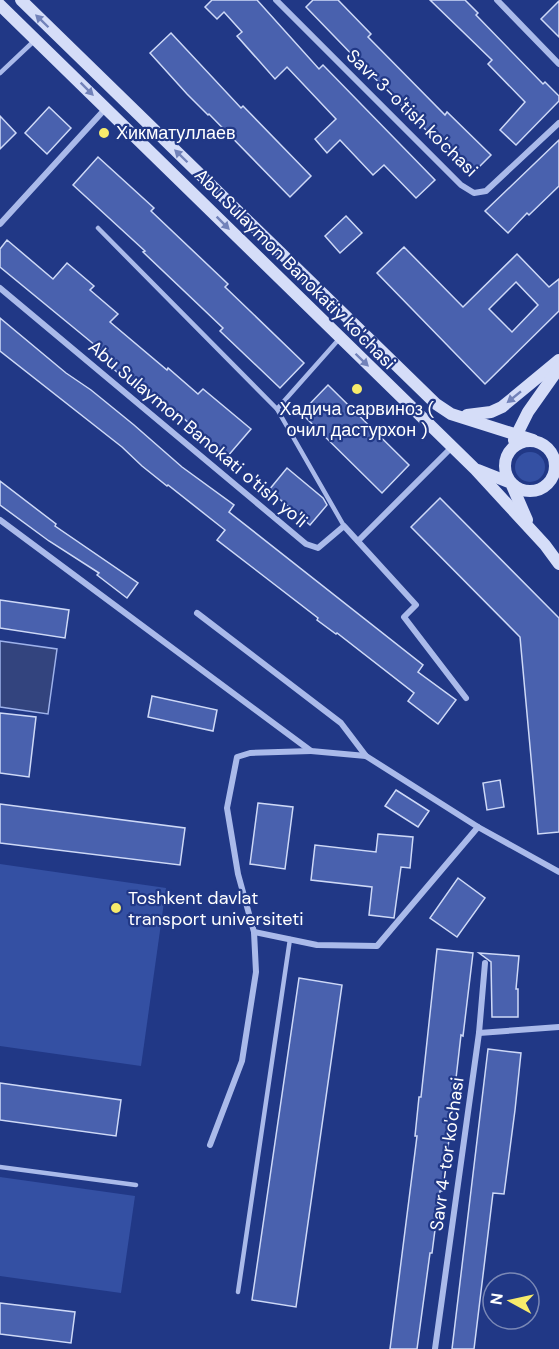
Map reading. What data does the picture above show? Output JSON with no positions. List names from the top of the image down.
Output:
{
  "streets": {
    "main road": ["Abu Sulaymon Banokatiy ko'chasi"],
    "street": ["Savr 3-o'tish ko'chasi", "Abu Sulaymon Banokati o'tish yo'li", "Savr 4-tor ko'chasi"]
  },
  "places": ["Хикматуллаев", "Хадича сарвиноз ( очил дастурхон )", "Toshkent davlat transport universiteti"],
  "north": "left"
}
